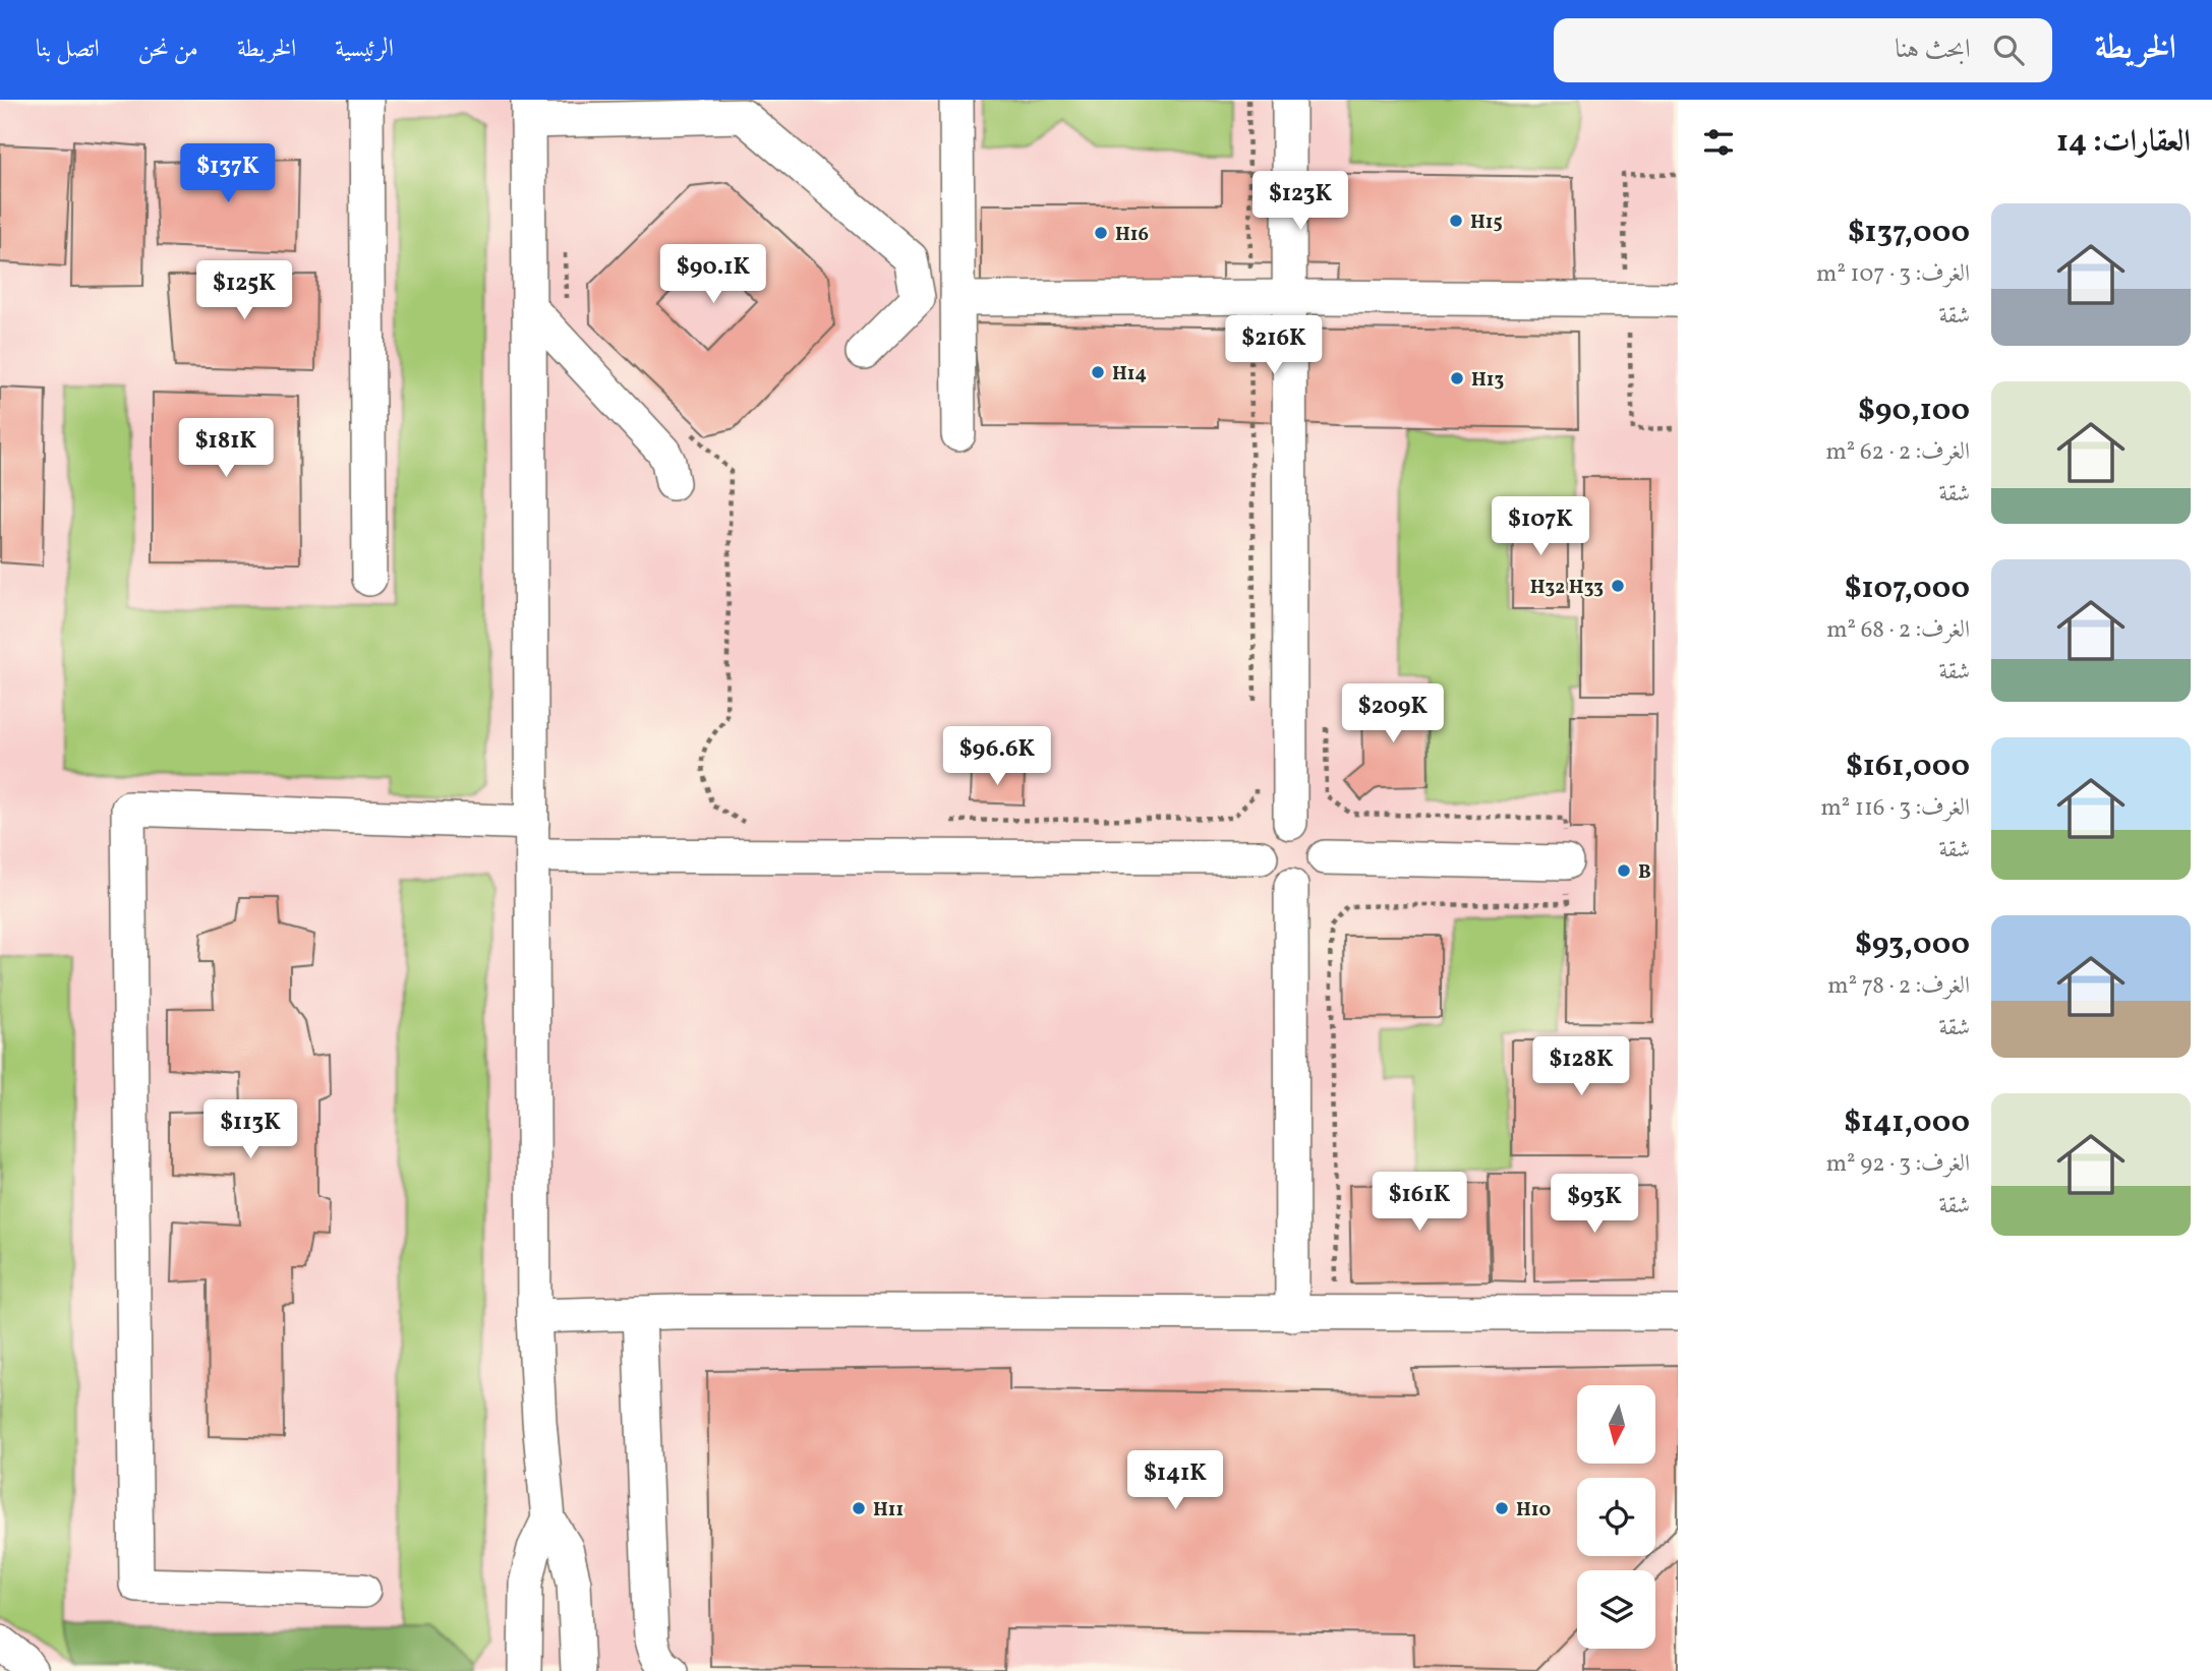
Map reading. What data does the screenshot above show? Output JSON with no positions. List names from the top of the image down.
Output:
{
  "places": [
    "H15",
    "H16",
    "H14",
    "H13",
    "H32 H33",
    "B",
    "H11",
    "H10"
  ],
  "north": "bottom",
  "page": {
    "header": "الخريطة",
    "search": "ابحث هنا",
    "nav": [
      "الرئيسية",
      "الخريطة",
      "من نحن",
      "اتصل بنا"
    ],
    "heading": "العقارات: 14",
    "price": [
      "$137K",
      "$123K",
      "$90.1K",
      "$125K",
      "$216K",
      "$181K",
      "$107K",
      "$209K",
      "$96.6K",
      "$128K",
      "$113K",
      "$161K",
      "$93K",
      "$141K"
    ],
    "list": [
      {
        "name": "$137,000",
        "note": "الغرف: 3 · 107 m² · شقة"
      },
      {
        "name": "$90,100",
        "note": "الغرف: 2 · 62 m² · شقة"
      },
      {
        "name": "$107,000",
        "note": "الغرف: 2 · 68 m² · شقة"
      },
      {
        "name": "$161,000",
        "note": "الغرف: 3 · 116 m² · شقة"
      },
      {
        "name": "$93,000",
        "note": "الغرف: 2 · 78 m² · شقة"
      },
      {
        "name": "$141,000",
        "note": "الغرف: 3 · 92 m² · شقة"
      }
    ]
  }
}
